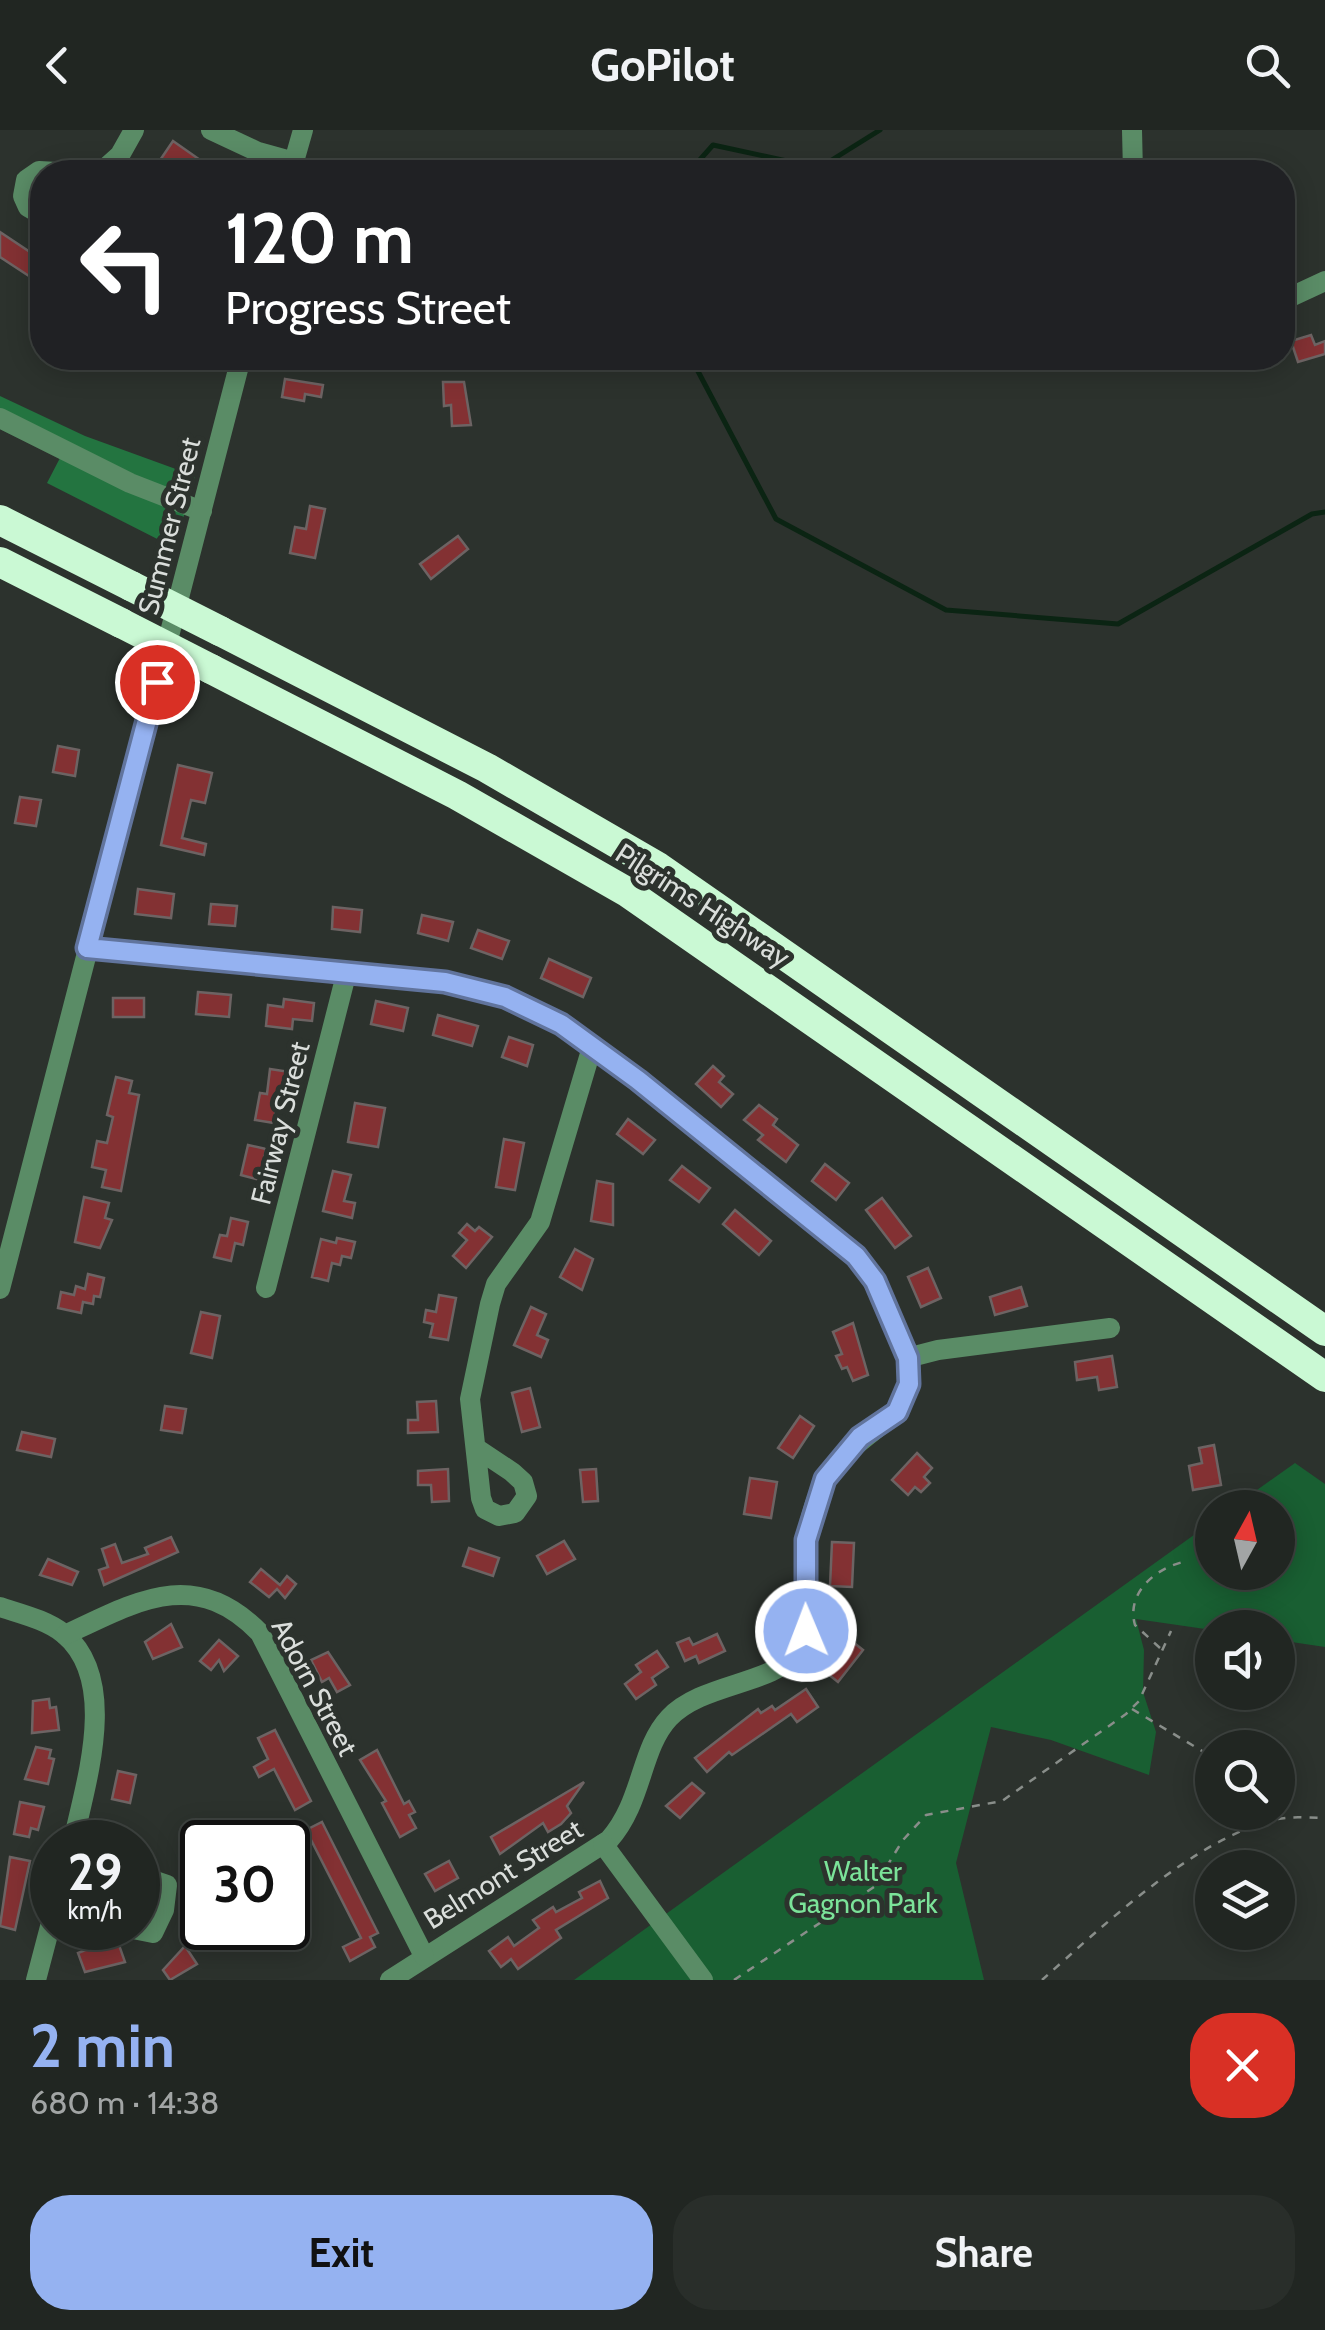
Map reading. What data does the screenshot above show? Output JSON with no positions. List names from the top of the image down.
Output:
{
  "streets": {
    "highway": ["Pilgrims Highway"],
    "street": [
      "Summer Street",
      "Fairway Street",
      "Adorn Street",
      "Belmont Street"
    ]
  },
  "crossings": [
    ["Adorn Street", "Belmont Street"]
  ],
  "parks": ["Walter Gagnon Park"],
  "north": "top",
  "page": {
    "header": "GoPilot",
    "turn": ["120 m", "Progress Street"],
    "speed": "29 km/h",
    "limit": "30",
    "heading": ["2 min", "680 m · 14:38"],
    "buttons": ["Exit", "Share"]
  }
}
